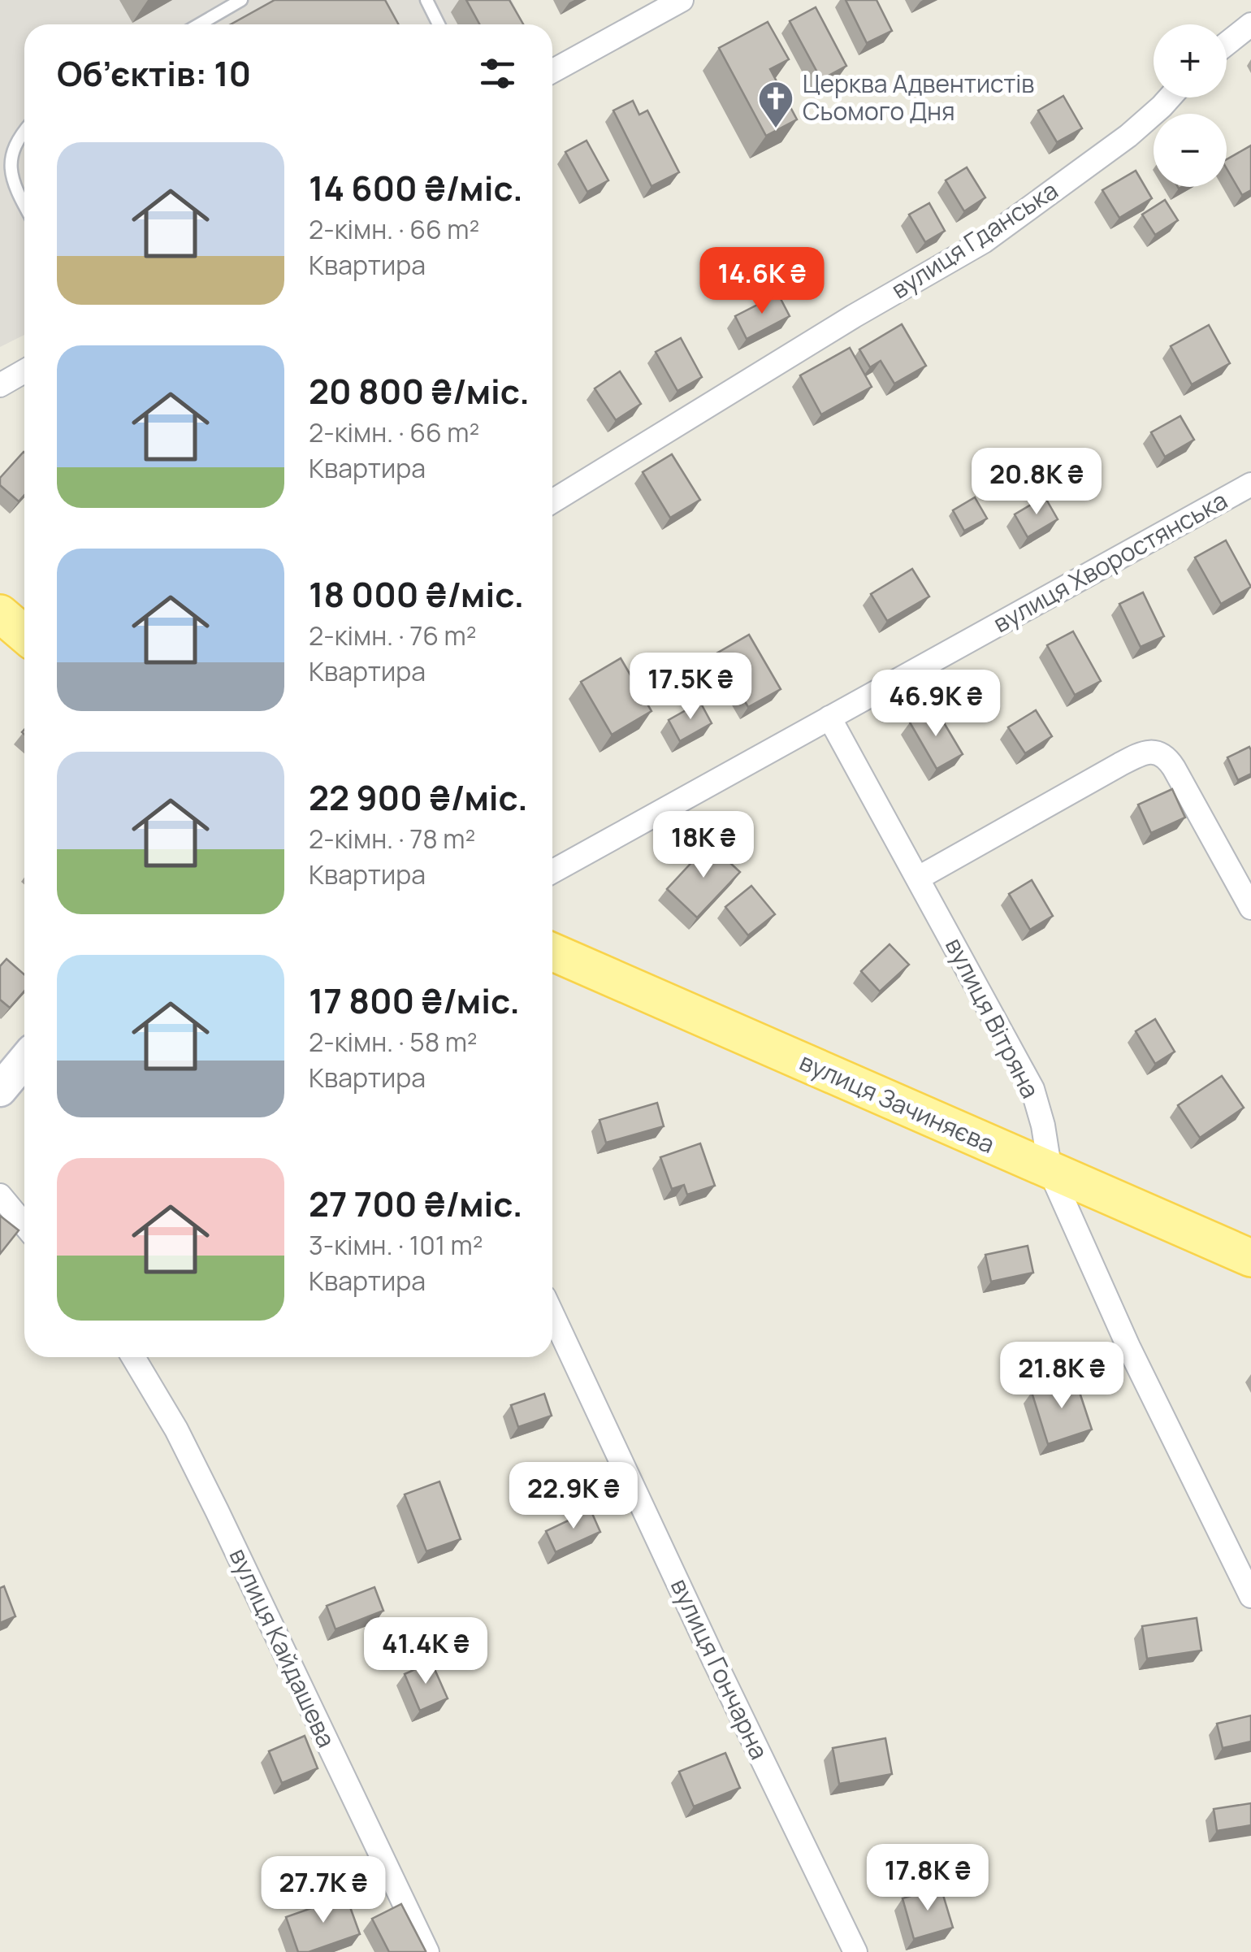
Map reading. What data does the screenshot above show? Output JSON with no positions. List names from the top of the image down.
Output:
{
  "streets": {
    "main road": ["вулиця Зачиняєва"],
    "street": [
      "вулиця Гданська",
      "вулиця Хворостянська",
      "вулиця Вітряна",
      "вулиця Кайдашева",
      "вулиця Гончарна"
    ]
  },
  "crossings": [
    ["вулиця Хворостянська", "вулиця Вітряна"],
    ["вулиця Вітряна", "вулиця Зачиняєва"]
  ],
  "places": {
    "church": ["Церква Адвентистів Сьомого Дня"]
  },
  "page": {
    "map_buttons": ["+", "−"],
    "heading": "Об’єктів: 10",
    "list": [
      {
        "name": "14 600 ₴/міс.",
        "note": "2-кімн. · 66 m² · Квартира"
      },
      {
        "name": "20 800 ₴/міс.",
        "note": "2-кімн. · 66 m² · Квартира"
      },
      {
        "name": "18 000 ₴/міс.",
        "note": "2-кімн. · 76 m² · Квартира"
      },
      {
        "name": "22 900 ₴/міс.",
        "note": "2-кімн. · 78 m² · Квартира"
      },
      {
        "name": "17 800 ₴/міс.",
        "note": "2-кімн. · 58 m² · Квартира"
      },
      {
        "name": "27 700 ₴/міс.",
        "note": "3-кімн. · 101 m² · Квартира"
      }
    ],
    "price": [
      "14.6K ₴",
      "20.8K ₴",
      "17.5K ₴",
      "46.9K ₴",
      "18K ₴",
      "21.8K ₴",
      "22.9K ₴",
      "41.4K ₴",
      "17.8K ₴",
      "27.7K ₴"
    ]
  }
}
